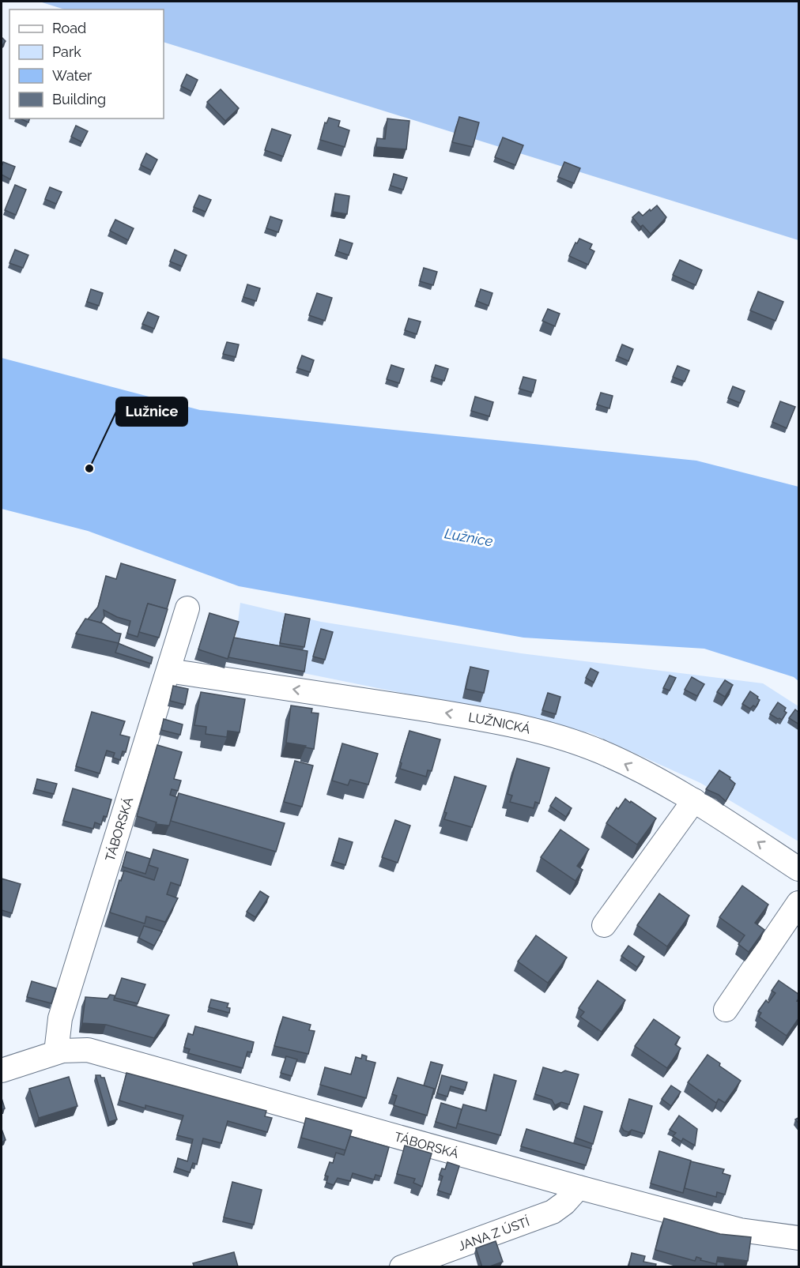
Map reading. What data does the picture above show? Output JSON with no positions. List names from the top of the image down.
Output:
{
  "streets": {
    "street": ["LUŽNICKÁ", "TÁBORSKÁ", "JANA Z ÚSTÍ"]
  },
  "crossings": [
    ["LUŽNICKÁ", "TÁBORSKÁ"],
    ["TÁBORSKÁ", "JANA Z ÚSTÍ"]
  ],
  "one_way": ["LUŽNICKÁ"],
  "water": ["Lužnice"],
  "places": ["Lužnice"],
  "legend": [
    "Road",
    "Park",
    "Water",
    "Building"
  ]
}
